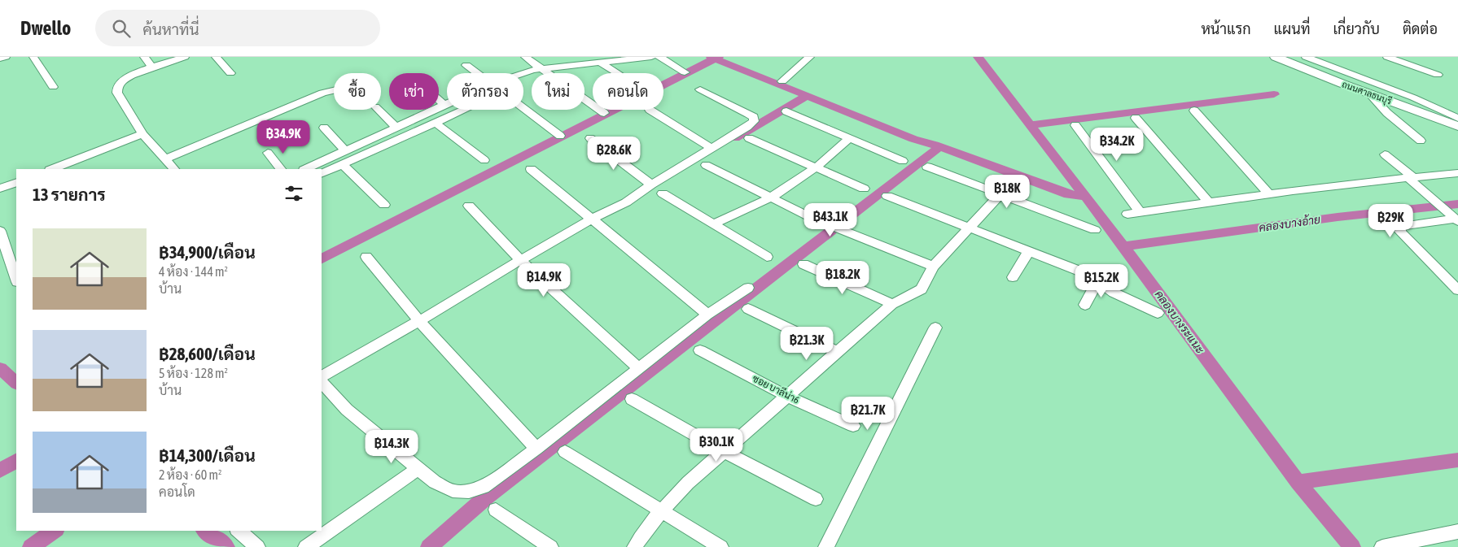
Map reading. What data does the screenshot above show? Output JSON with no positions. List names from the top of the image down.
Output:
{
  "streets": {
    "street": ["ถนนศาลธนบุรี", "ซอย บาลีน่า6"]
  },
  "water": ["คลองบางอ้าย", "คลองบางระแนะ"],
  "page": {
    "header": "Dwello",
    "search": "ค้นหาที่นี่",
    "nav": [
      "หน้าแรก",
      "แผนที่",
      "เกี่ยวกับ",
      "ติดต่อ"
    ],
    "chip": [
      "ซื้อ",
      "เช่า",
      "ตัวกรอง",
      "ใหม่",
      "คอนโด"
    ],
    "price": [
      "฿34.9K",
      "฿34.2K",
      "฿28.6K",
      "฿18K",
      "฿43.1K",
      "฿29K",
      "฿18.2K",
      "฿14.9K",
      "฿15.2K",
      "฿21.3K",
      "฿21.7K",
      "฿30.1K",
      "฿14.3K"
    ],
    "heading": "13 รายการ",
    "list": [
      {
        "name": "฿34,900/เดือน",
        "note": "4 ห้อง · 144 m² · บ้าน"
      },
      {
        "name": "฿28,600/เดือน",
        "note": "5 ห้อง · 128 m² · บ้าน"
      },
      {
        "name": "฿14,300/เดือน",
        "note": "2 ห้อง · 60 m² · คอนโด"
      }
    ]
  }
}
